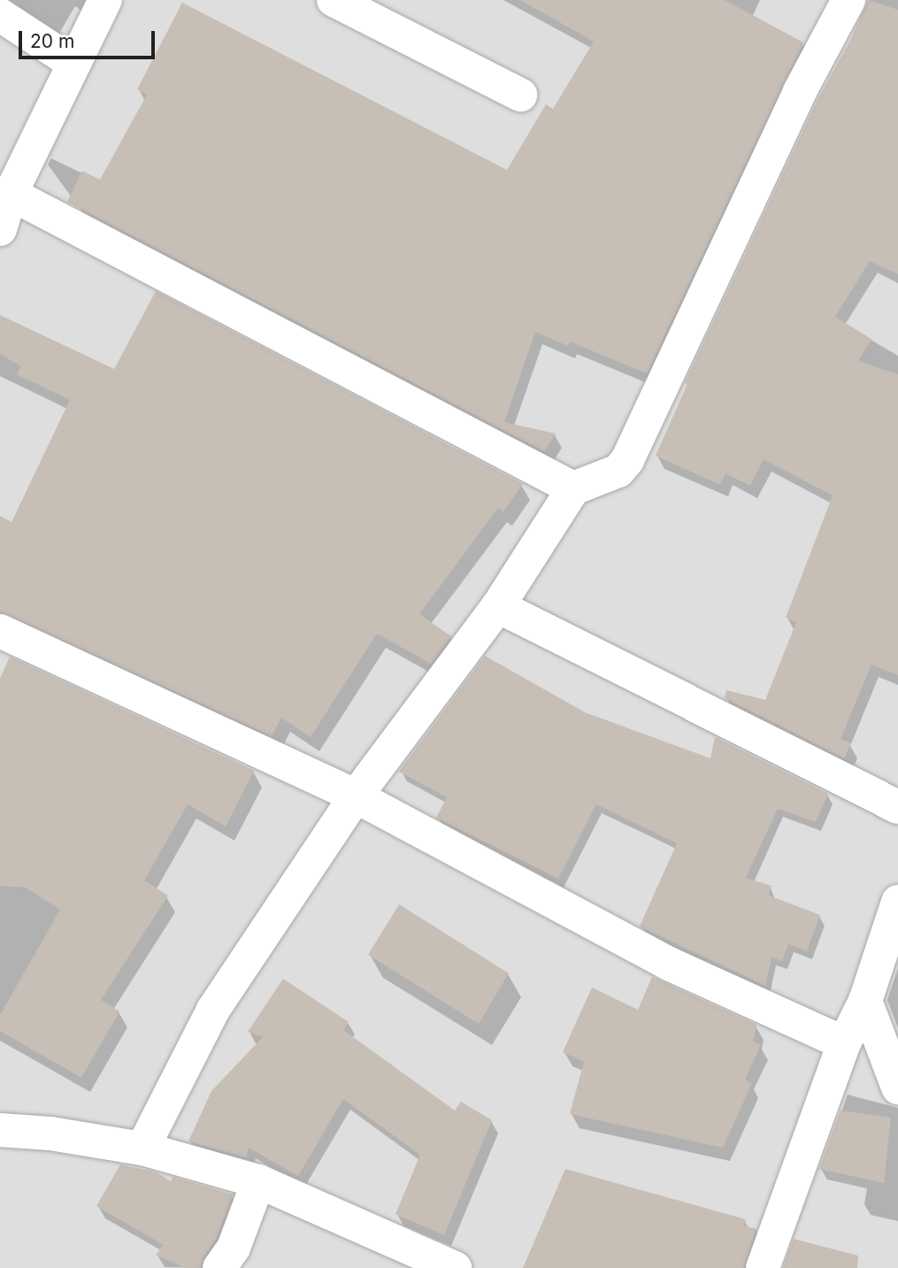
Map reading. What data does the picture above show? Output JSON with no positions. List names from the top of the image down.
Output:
{
  "scale_bar": "20 m"
}
